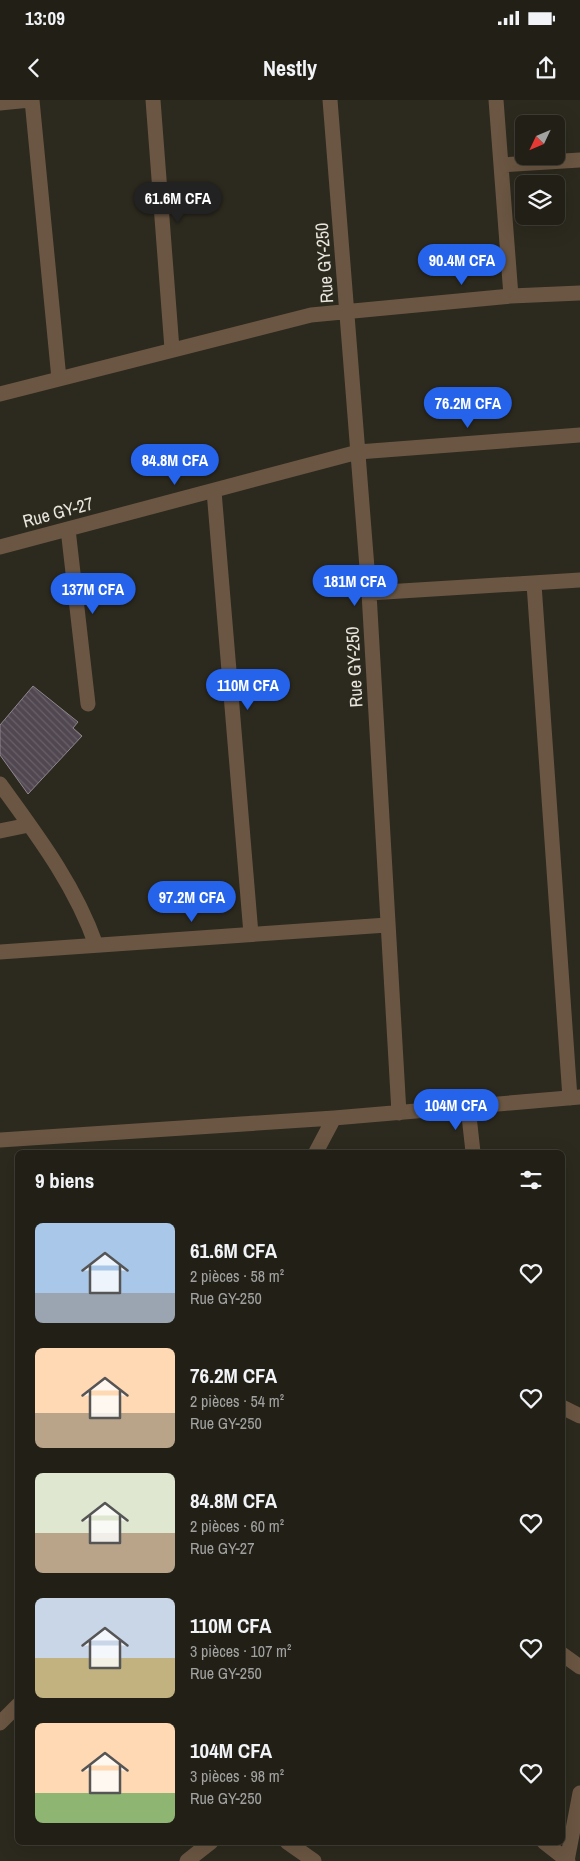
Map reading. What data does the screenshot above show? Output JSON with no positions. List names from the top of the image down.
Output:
{
  "streets": {
    "street": ["Rue GY-250", "Rue GY-27"]
  },
  "crossings": [
    ["Rue GY-250", "Rue GY-27"]
  ],
  "north": "bottom left",
  "page": {
    "status": "13:09",
    "header": "Nestly",
    "price": [
      "61.6M CFA",
      "90.4M CFA",
      "76.2M CFA",
      "84.8M CFA",
      "181M CFA",
      "137M CFA",
      "110M CFA",
      "97.2M CFA",
      "104M CFA"
    ],
    "heading": "9 biens",
    "list": [
      {
        "name": "61.6M CFA",
        "note": "2 pièces · 58 m² · Rue GY-250"
      },
      {
        "name": "76.2M CFA",
        "note": "2 pièces · 54 m² · Rue GY-250"
      },
      {
        "name": "84.8M CFA",
        "note": "2 pièces · 60 m² · Rue GY-27"
      },
      {
        "name": "110M CFA",
        "note": "3 pièces · 107 m² · Rue GY-250"
      },
      {
        "name": "104M CFA",
        "note": "3 pièces · 98 m² · Rue GY-250"
      }
    ]
  }
}
